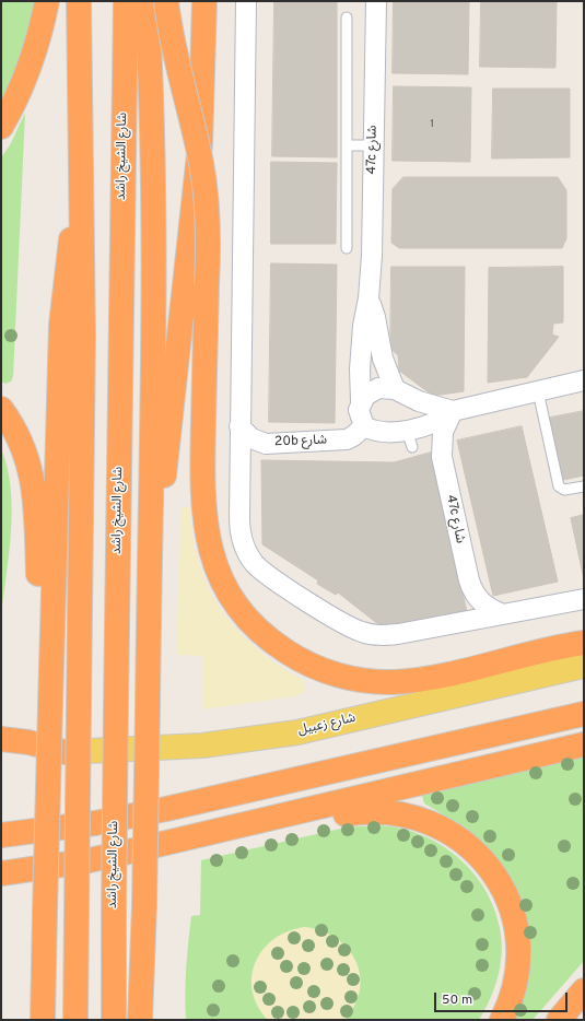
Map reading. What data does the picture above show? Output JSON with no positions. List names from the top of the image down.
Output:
{
  "streets": {
    "highway": ["شارع الشيخ راشد"],
    "main road": ["شارع زعبيل"],
    "street": ["47c شارع", "20b شارع"]
  },
  "crossings": [
    ["47c شارع", "20b شارع"]
  ],
  "house_numbers": ["1"],
  "scale_bar": "50 m"
}
